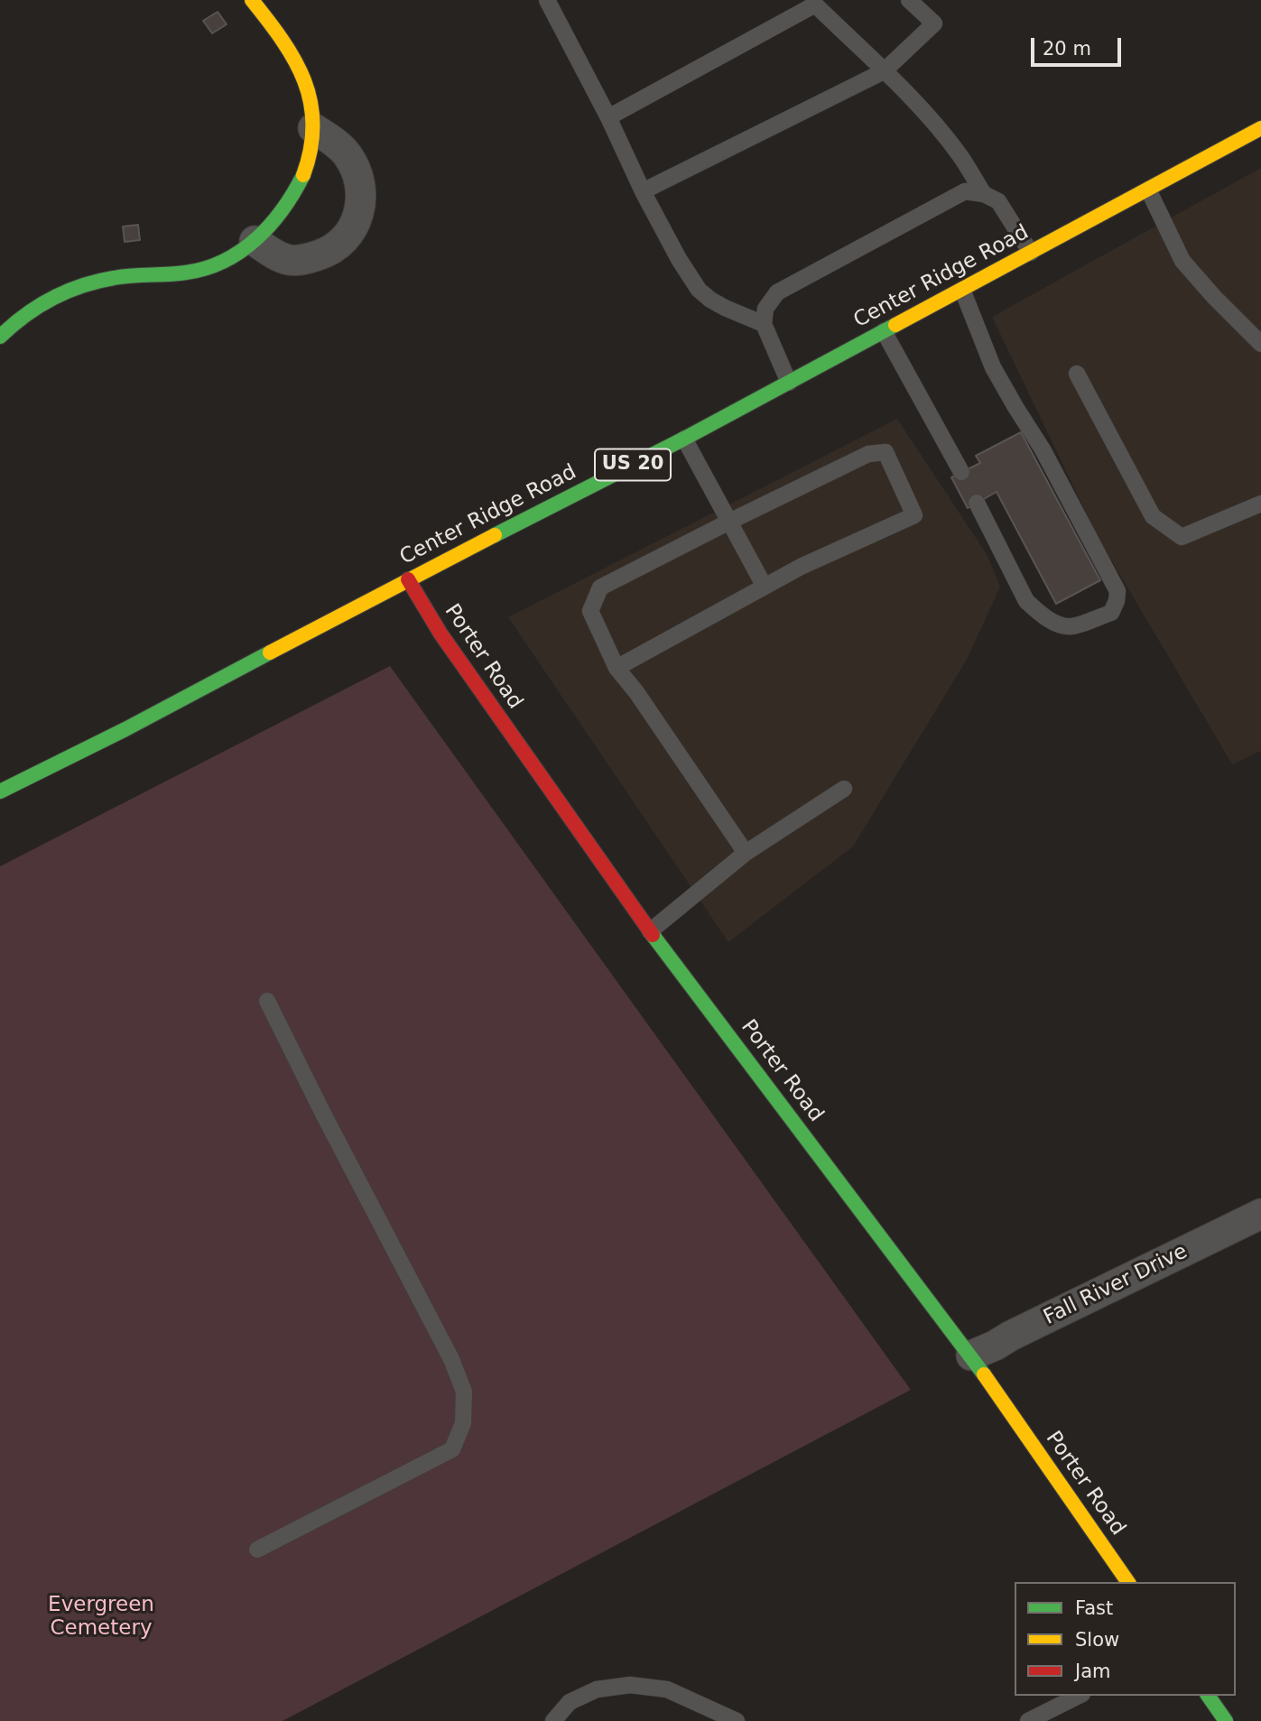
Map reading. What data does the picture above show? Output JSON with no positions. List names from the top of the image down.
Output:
{
  "streets": {
    "main road": ["Center Ridge Road", "US 20", "Porter Road"],
    "street": ["Fall River Drive"]
  },
  "crossings": [
    ["Center Ridge Road", "Porter Road"],
    ["Porter Road", "Fall River Drive"]
  ],
  "parks": ["Evergreen Cemetery"],
  "legend": ["Fast", "Slow", "Jam"],
  "scale_bar": "20 m"
}
